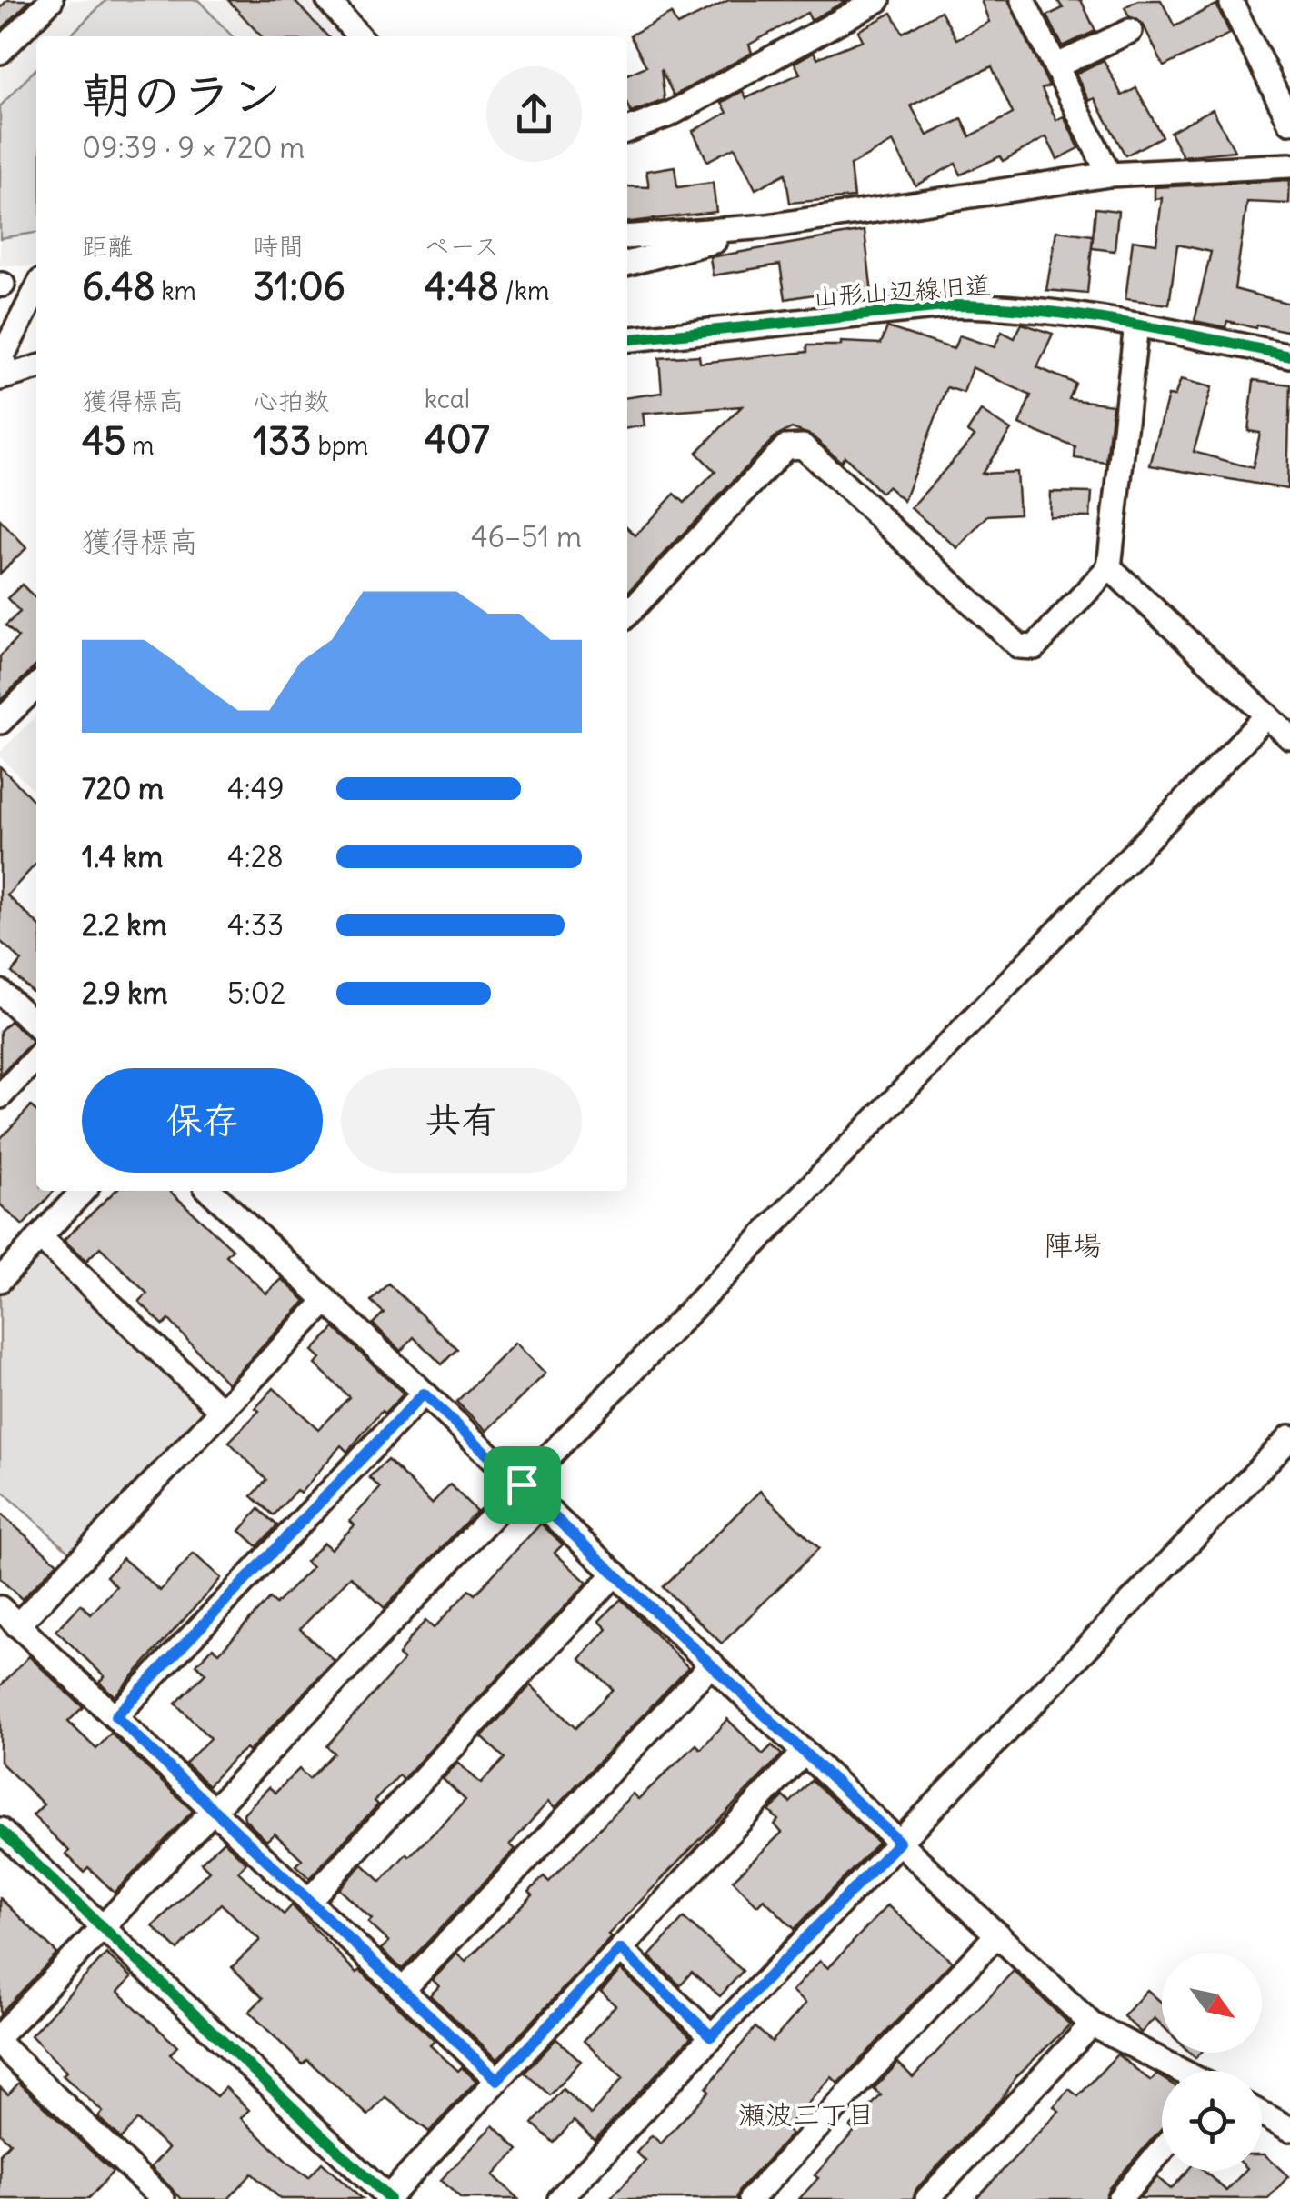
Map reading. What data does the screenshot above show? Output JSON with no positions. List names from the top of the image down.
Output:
{
  "streets": {
    "street": ["山形山辺線旧道"]
  },
  "districts": ["陣場", "瀬波三丁目"],
  "north": "bottom right",
  "page": {
    "heading": ["朝のラン", "09:39 · 9 × 720 m"],
    "stats": [
      ["距離", "6.48 km"],
      ["時間", "31:06"],
      ["ペース", "4:48 /km"],
      ["獲得標高", "45 m"],
      ["心拍数", "133 bpm"],
      ["kcal", "407"]
    ],
    "chart": ["獲得標高", "46–51 m"],
    "list": [
      {
        "name": "720 m",
        "note": "4:49"
      },
      {
        "name": "1.4 km",
        "note": "4:28"
      },
      {
        "name": "2.2 km",
        "note": "4:33"
      },
      {
        "name": "2.9 km",
        "note": "5:02"
      }
    ],
    "buttons": ["保存", "共有"]
  }
}
